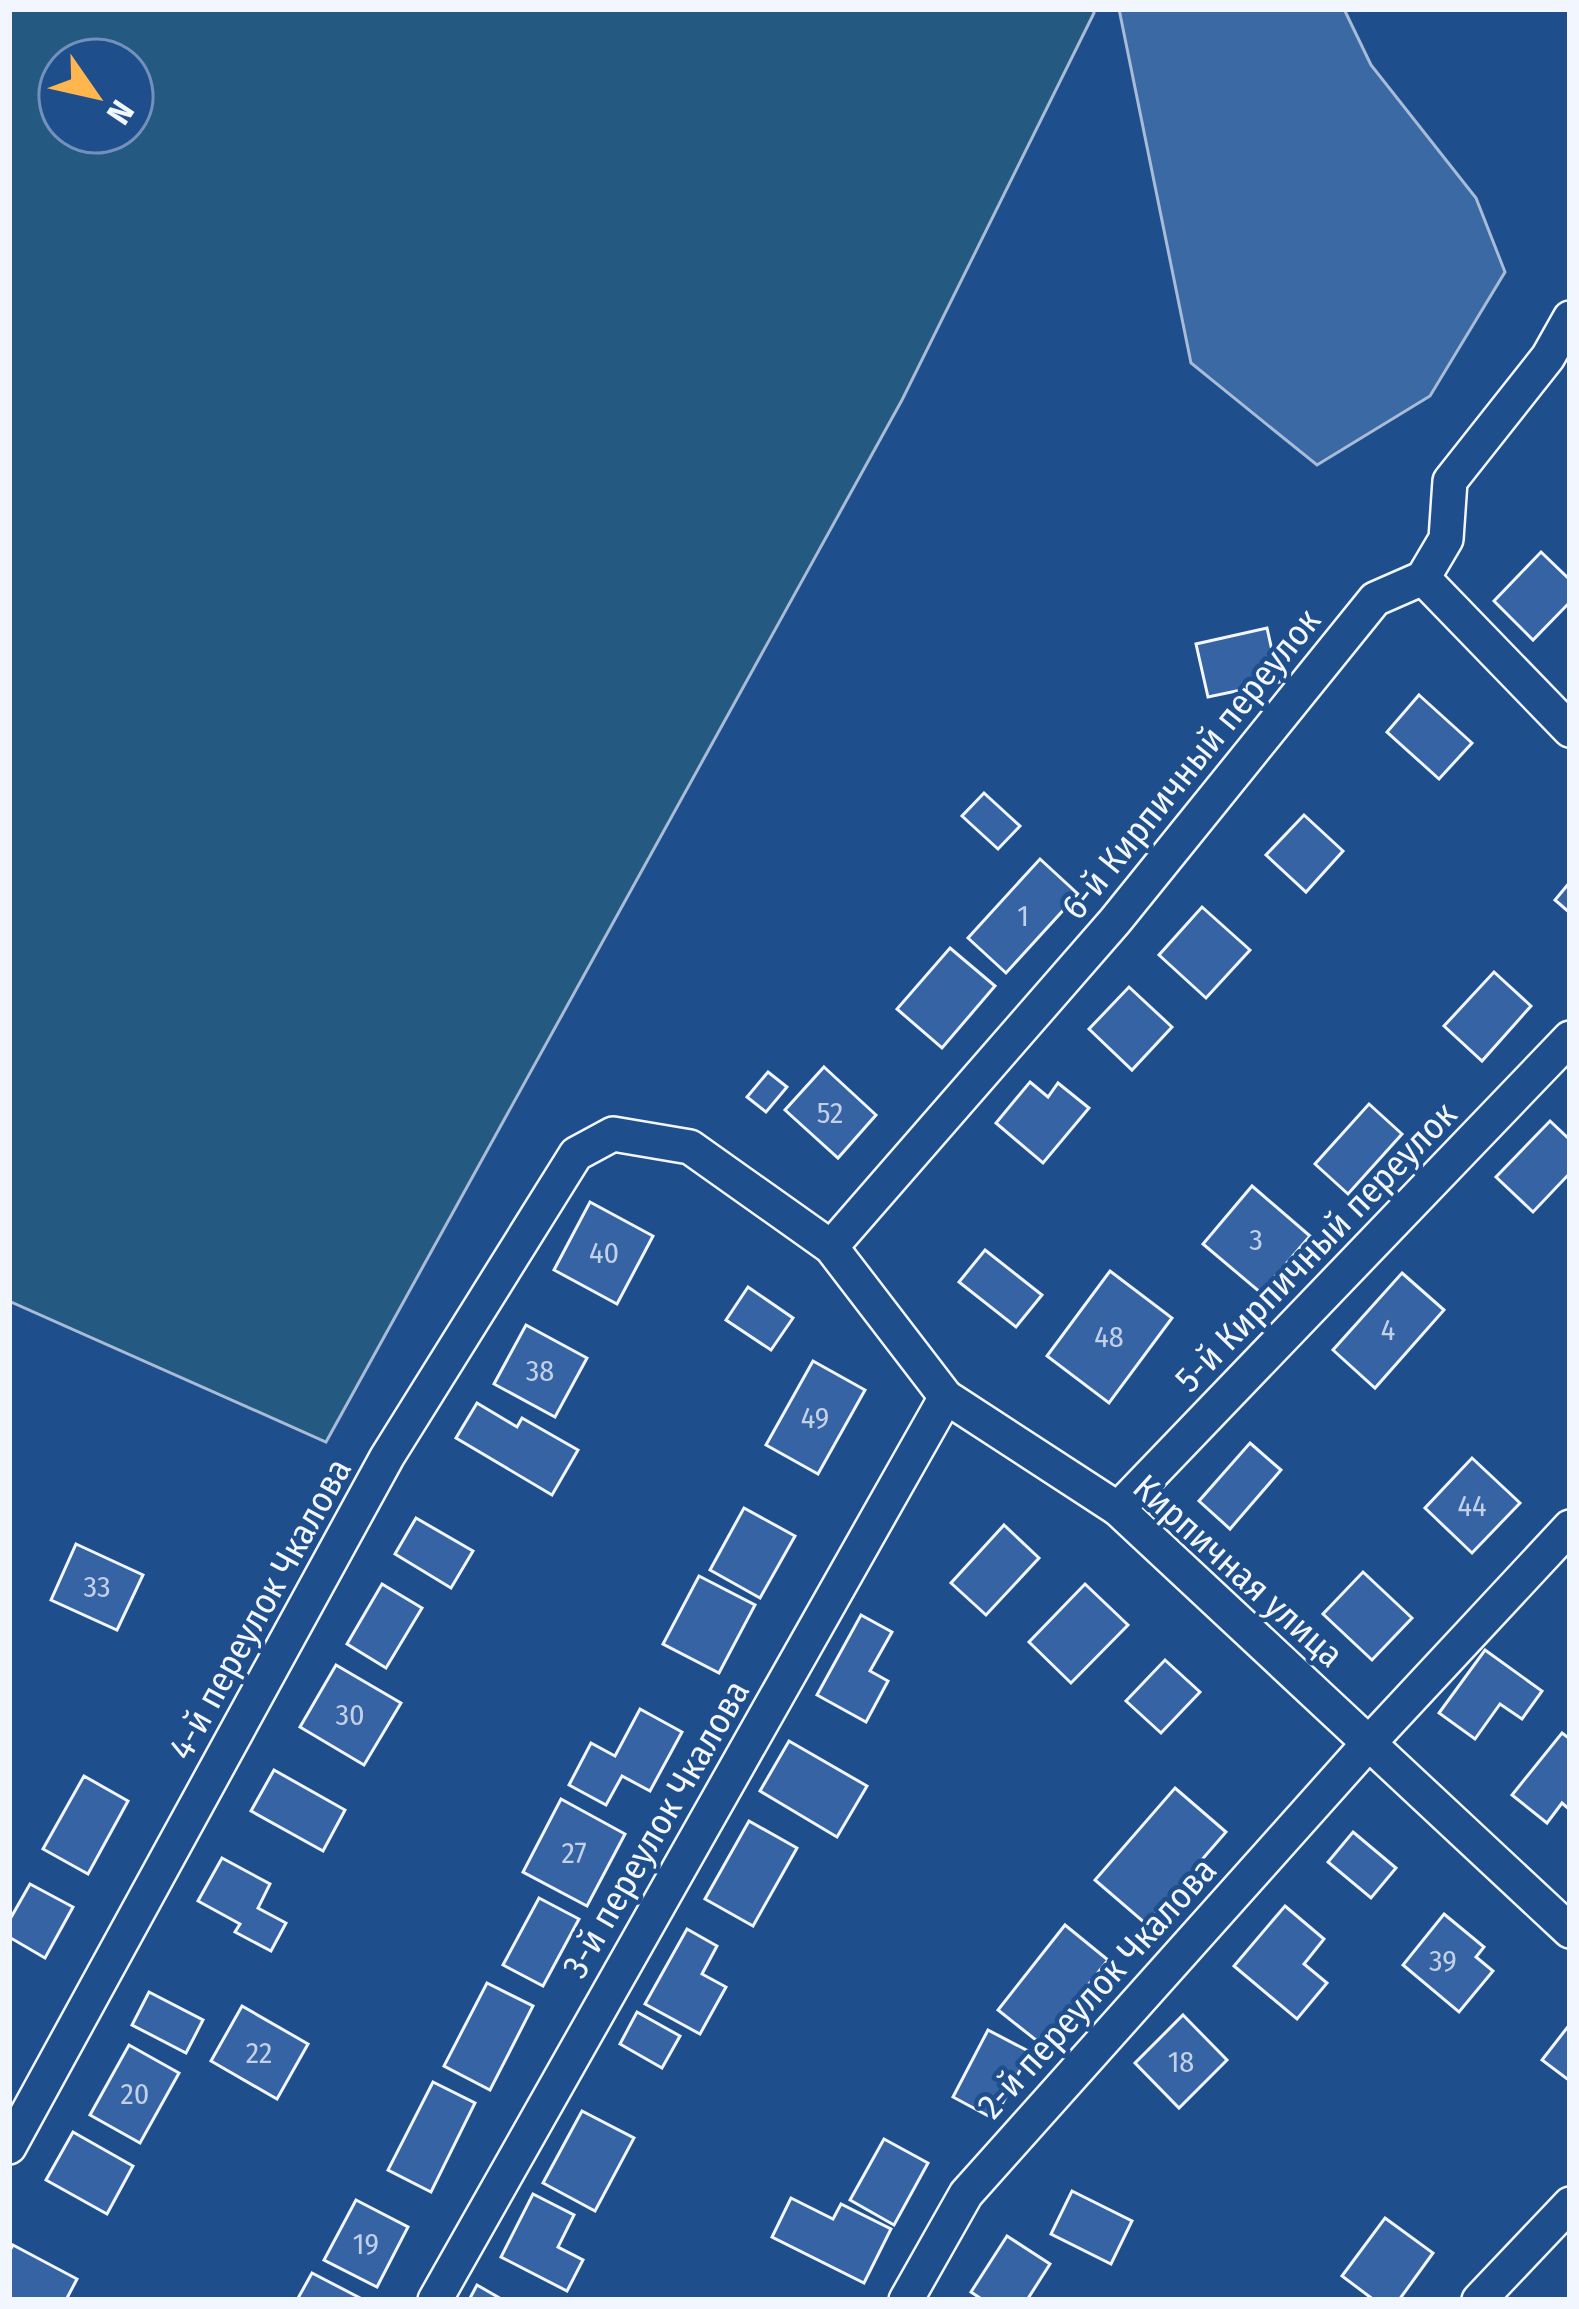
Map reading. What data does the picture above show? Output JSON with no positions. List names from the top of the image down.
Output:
{
  "streets": {
    "street": [
      "6-й Кирпичный переулок",
      "5-й Кирпичный переулок",
      "Кирпичная улица",
      "4-й переулок Чкалова",
      "3-й переулок Чкалова",
      "2-й переулок Чкалова"
    ]
  },
  "crossings": [
    ["6-й Кирпичный переулок", "Кирпичная улица"],
    ["5-й Кирпичный переулок", "Кирпичная улица"],
    ["Кирпичная улица", "4-й переулок Чкалова"],
    ["Кирпичная улица", "3-й переулок Чкалова"],
    ["Кирпичная улица", "2-й переулок Чкалова"]
  ],
  "house_numbers": [
    "1",
    "52",
    "3",
    "40",
    "4",
    "48",
    "38",
    "49",
    "44",
    "33",
    "30",
    "27",
    "39",
    "22",
    "18",
    "20",
    "19"
  ],
  "north": "bottom right"
}
